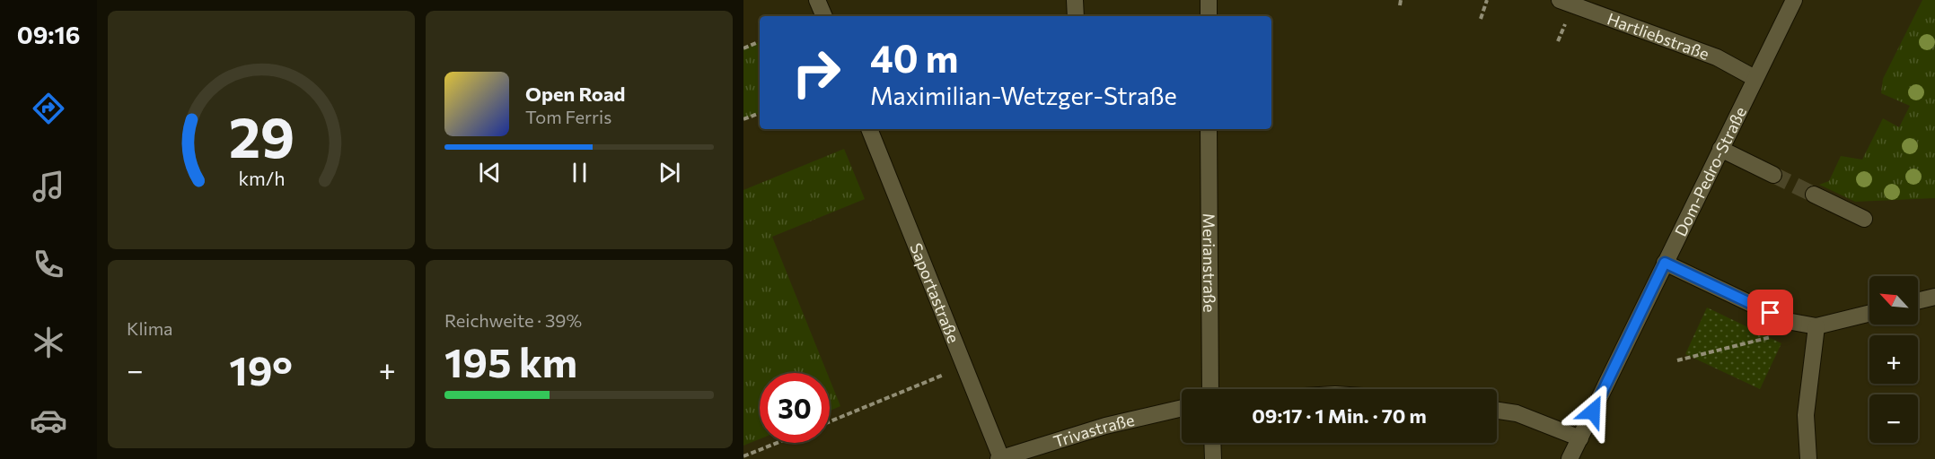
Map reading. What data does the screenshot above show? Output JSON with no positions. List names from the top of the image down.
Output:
{
  "streets": {
    "street": [
      "Hartliebstraße",
      "Dom-Pedro-Straße",
      "Merianstraße",
      "Saportastraße",
      "Trivastraße"
    ]
  },
  "crossings": [
    ["Hartliebstraße", "Dom-Pedro-Straße"],
    ["Saportastraße", "Trivastraße"]
  ],
  "north": "top left",
  "page": {
    "tabs": "09:16",
    "turn": ["40 m", "Maximilian-Wetzger-Straße"],
    "song": ["Open Road", "Tom Ferris"],
    "tile": [
      "Klima",
      ["Reichweite · 39%", "195 km"]
    ],
    "map_buttons": ["+", "−"],
    "heat": ["−", "19°", "+"],
    "limit": "30",
    "trip": "09:17 · 1 Min. · 70 m",
    "gauge": ["29", "km/h"]
  }
}
